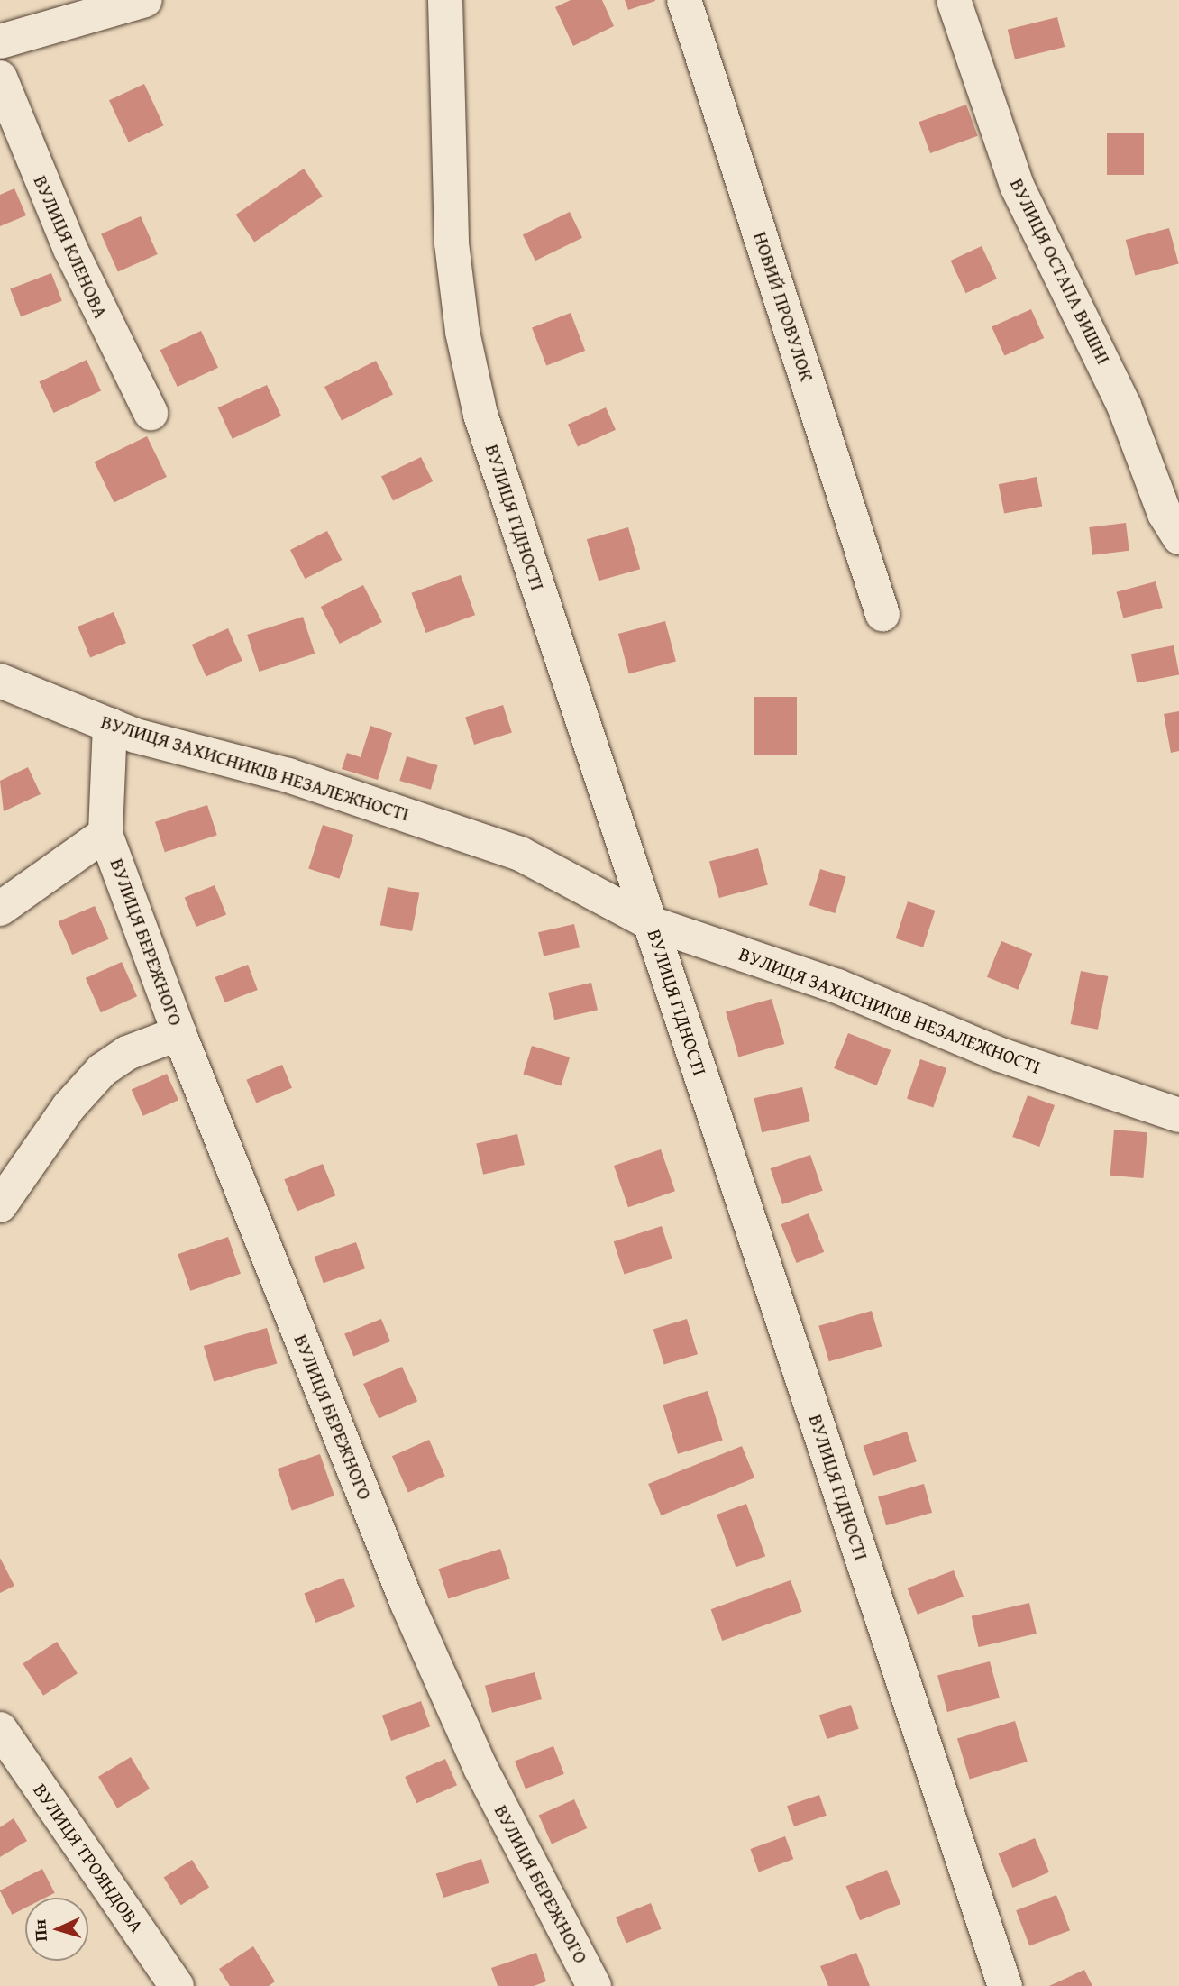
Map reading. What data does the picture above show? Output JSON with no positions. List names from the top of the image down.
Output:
{
  "streets": {
    "street": [
      "ВУЛИЦЯ КЛЕНОВА",
      "ВУЛИЦЯ ОСТАПА ВИШНІ",
      "НОВИЙ ПРОВУЛОК",
      "ВУЛИЦЯ ГІДНОСТІ",
      "ВУЛИЦЯ ЗАХИСНИКІВ НЕЗАЛЕЖНОСТІ",
      "ВУЛИЦЯ БЕРЕЖНОГО",
      "ВУЛИЦЯ ТРОЯНДОВА"
    ]
  },
  "crossings": [
    ["ВУЛИЦЯ ГІДНОСТІ", "ВУЛИЦЯ ЗАХИСНИКІВ НЕЗАЛЕЖНОСТІ"],
    ["ВУЛИЦЯ ЗАХИСНИКІВ НЕЗАЛЕЖНОСТІ", "ВУЛИЦЯ БЕРЕЖНОГО"]
  ],
  "north": "left"
}
